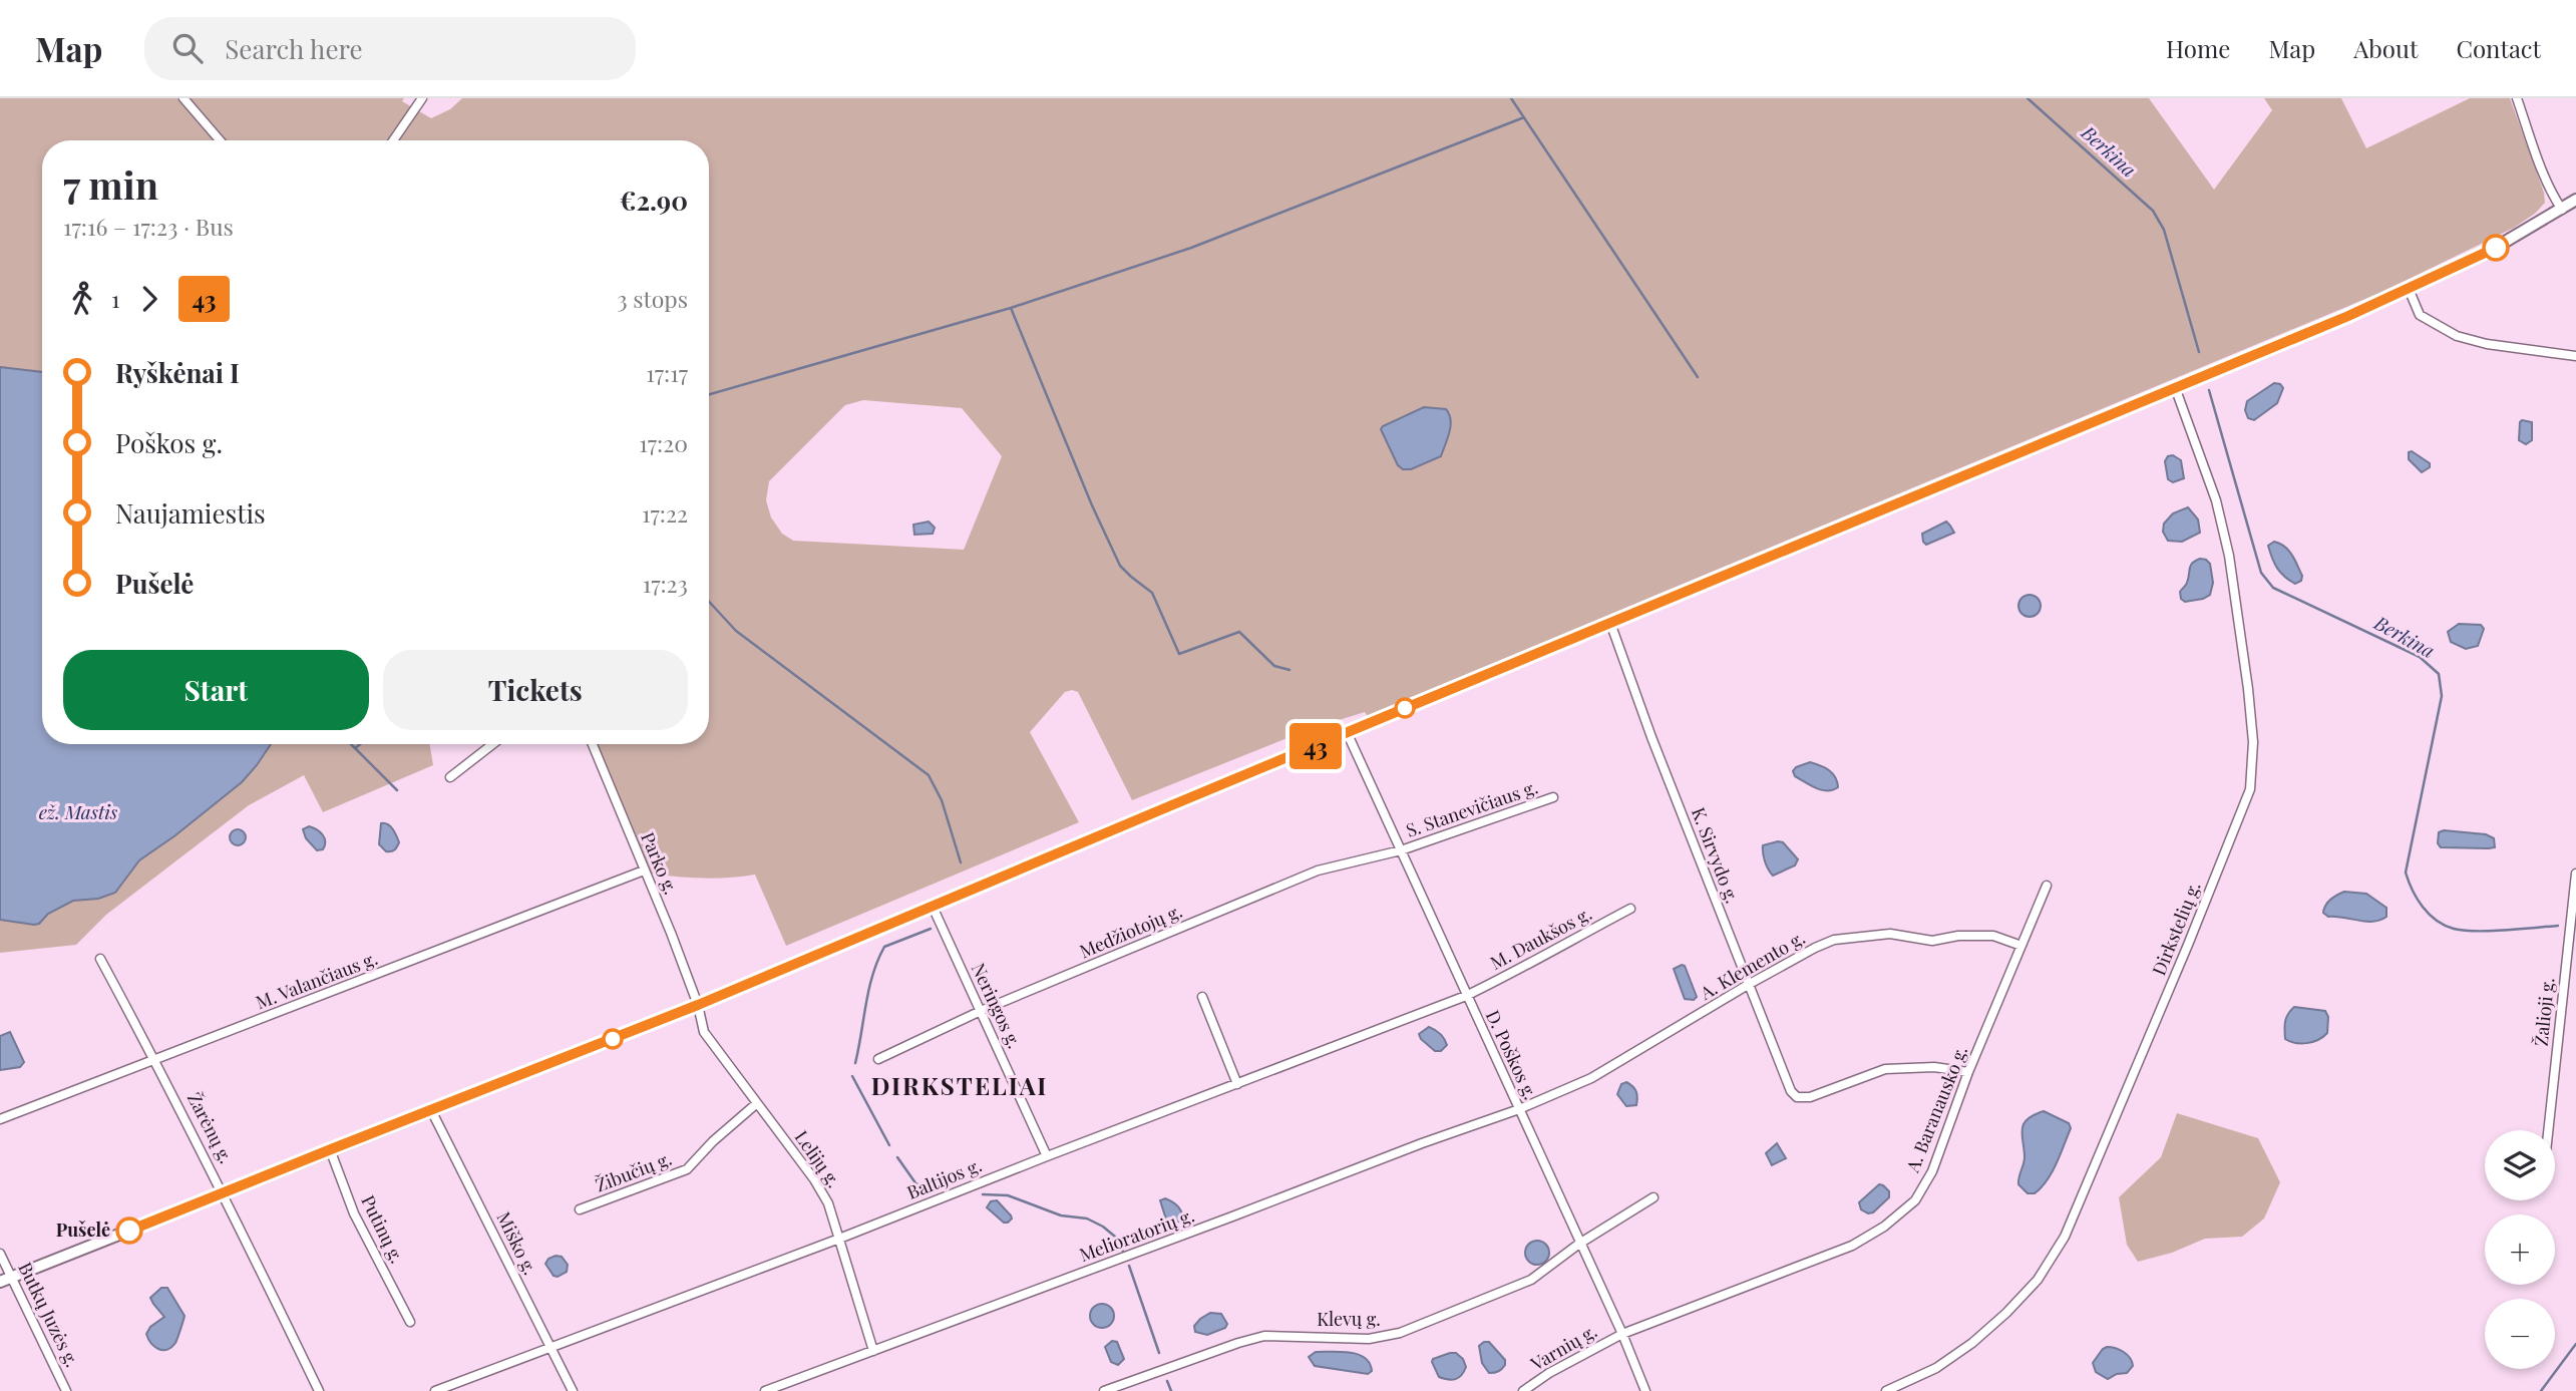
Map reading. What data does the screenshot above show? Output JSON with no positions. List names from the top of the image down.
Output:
{
  "streets": {
    "street": [
      "S. Stanevičiaus g.",
      "K. Sirvydo g.",
      "Parko g.",
      "Dirkstelių g.",
      "Medžiotojų g.",
      "M. Daukšos g.",
      "A. Klemento g.",
      "M. Valančiaus g.",
      "Neringos g.",
      "Žalioji g.",
      "D. Poškos g.",
      "A. Baranausko g.",
      "Žarėnų g.",
      "Lelijų g.",
      "Žibučių g.",
      "Baltijos g.",
      "Putinų g.",
      "Melioratorių g.",
      "Miško g.",
      "Butkų Juzės g.",
      "Klevų g.",
      "Varnių g."
    ]
  },
  "crossings": [
    ["S. Stanevičiaus g.", "Medžiotojų g."],
    ["S. Stanevičiaus g.", "D. Poškos g."],
    ["K. Sirvydo g.", "A. Klemento g."],
    ["K. Sirvydo g.", "A. Baranausko g."],
    ["Parko g.", "M. Valančiaus g."],
    ["Parko g.", "Lelijų g."],
    ["Medžiotojų g.", "Neringos g."],
    ["Medžiotojų g.", "D. Poškos g."],
    ["M. Daukšos g.", "D. Poškos g."],
    ["M. Daukšos g.", "Baltijos g."],
    ["A. Klemento g.", "D. Poškos g."],
    ["A. Klemento g.", "A. Baranausko g."],
    ["A. Klemento g.", "Melioratorių g."],
    ["M. Valančiaus g.", "Žarėnų g."],
    ["Neringos g.", "Baltijos g."],
    ["D. Poškos g.", "A. Baranausko g."],
    ["D. Poškos g.", "Baltijos g."],
    ["D. Poškos g.", "Melioratorių g."],
    ["D. Poškos g.", "Klevų g."],
    ["D. Poškos g.", "Varnių g."],
    ["A. Baranausko g.", "Varnių g."],
    ["Lelijų g.", "Žibučių g."],
    ["Lelijų g.", "Baltijos g."],
    ["Lelijų g.", "Melioratorių g."],
    ["Baltijos g.", "Miško g."]
  ],
  "districts": ["DIRKSTELIAI"],
  "water": ["Berkina", "ež. Mastis"],
  "places": ["Pušelė"],
  "lines": ["bus line 43"],
  "page": {
    "header": "Map",
    "search": "Search here",
    "nav": [
      "Home",
      "Map",
      "About",
      "Contact"
    ],
    "on_map": "43",
    "heading": ["7 min", "17:16 – 17:23 · Bus", "€2.90"],
    "legs": ["1", "43", "3 stops"],
    "list": [
      {
        "name": "Ryškėnai I",
        "value": "17:17"
      },
      {
        "name": "Poškos g.",
        "value": "17:20"
      },
      {
        "name": "Naujamiestis",
        "value": "17:22"
      },
      {
        "name": "Pušelė",
        "value": "17:23"
      }
    ],
    "buttons": ["Start", "Tickets"],
    "map_buttons": ["+", "−"]
  }
}
